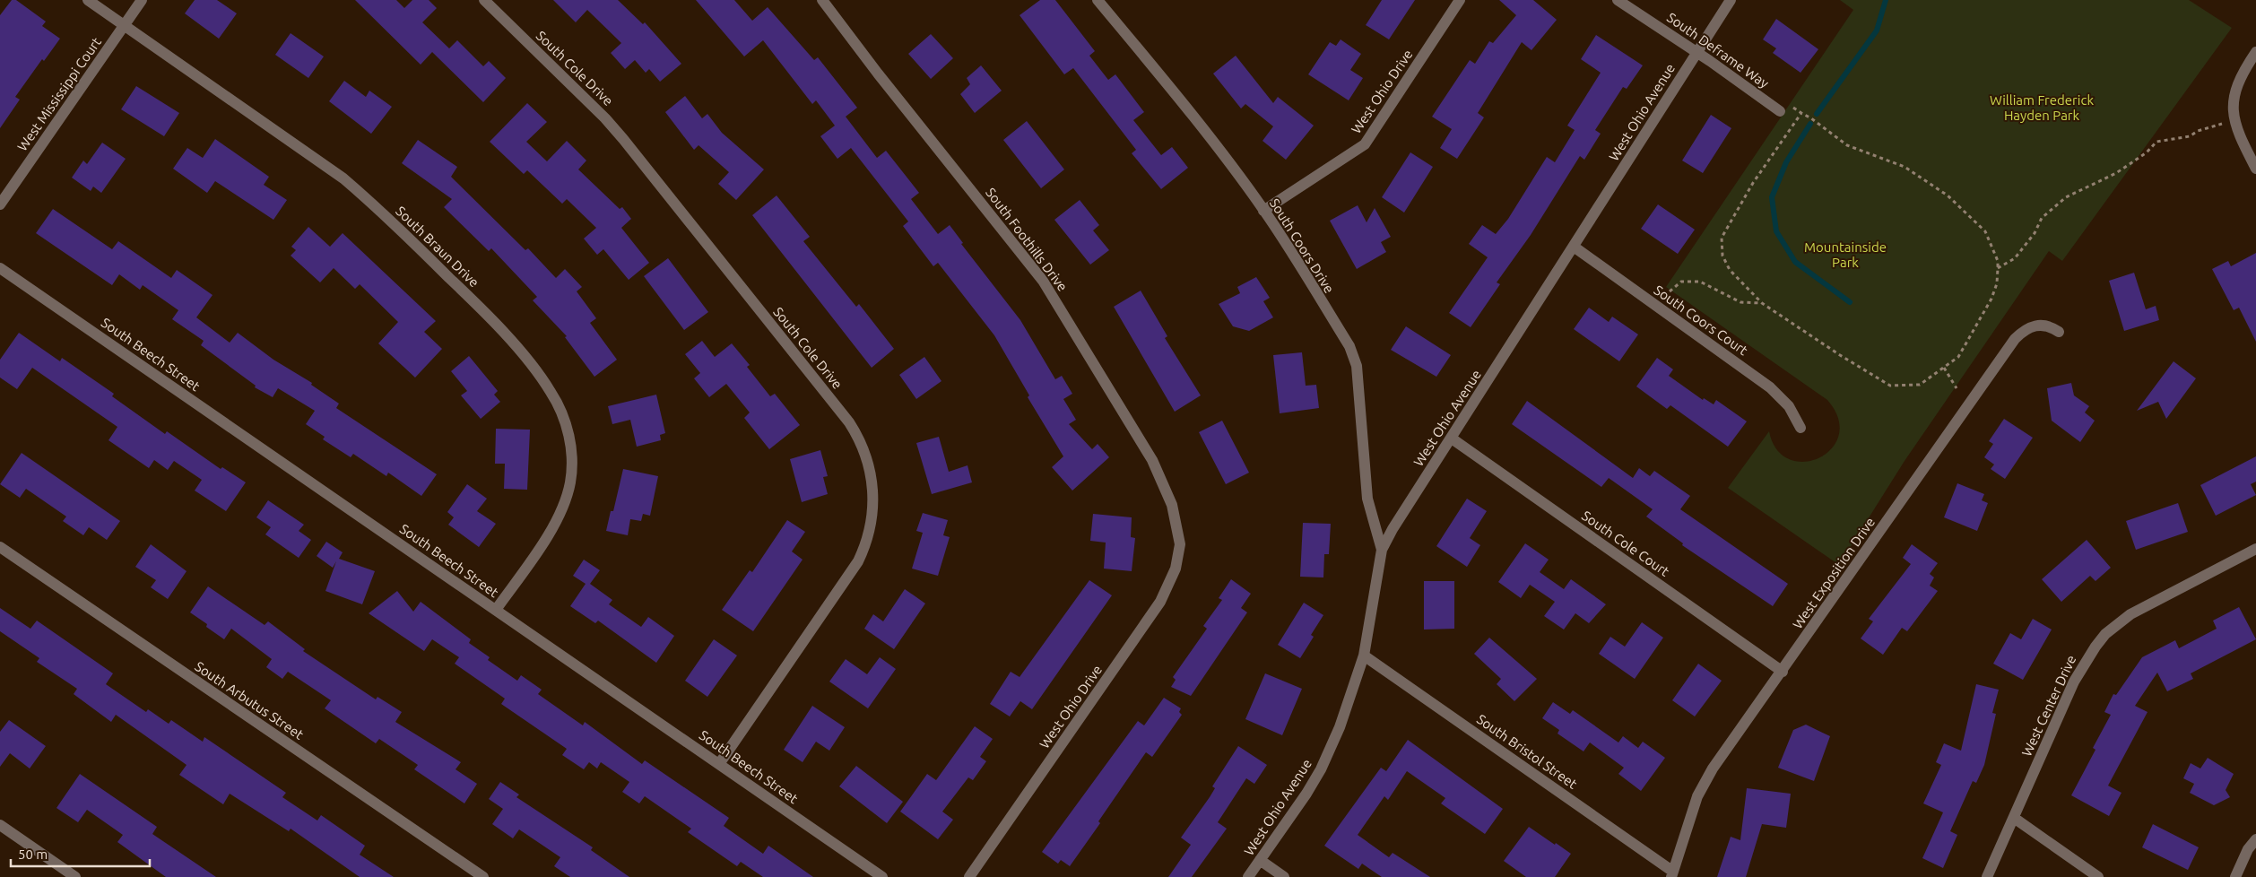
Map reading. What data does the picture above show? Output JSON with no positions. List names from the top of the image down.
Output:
{
  "streets": {
    "street": [
      "South Deframe Way",
      "South Cole Drive",
      "West Ohio Drive",
      "West Mississippi Court",
      "West Ohio Avenue",
      "South Foothills Drive",
      "South Coors Drive",
      "South Braun Drive",
      "South Coors Court",
      "South Beech Street",
      "South Cole Court",
      "West Exposition Drive",
      "South Arbutus Street",
      "West Center Drive",
      "South Bristol Street"
    ]
  },
  "crossings": [
    ["South Deframe Way", "West Ohio Avenue"],
    ["South Cole Drive", "South Beech Street"],
    ["West Ohio Drive", "South Foothills Drive"],
    ["West Ohio Drive", "South Coors Drive"],
    ["West Mississippi Court", "South Braun Drive"],
    ["West Ohio Avenue", "South Coors Drive"],
    ["West Ohio Avenue", "South Coors Court"],
    ["West Ohio Avenue", "South Cole Court"],
    ["West Ohio Avenue", "South Bristol Street"],
    ["South Braun Drive", "South Beech Street"],
    ["South Cole Court", "West Exposition Drive"],
    ["West Exposition Drive", "South Bristol Street"]
  ],
  "parks": ["William Frederick Hayden Park", "Mountainside Park"],
  "scale_bar": "50 m"
}
